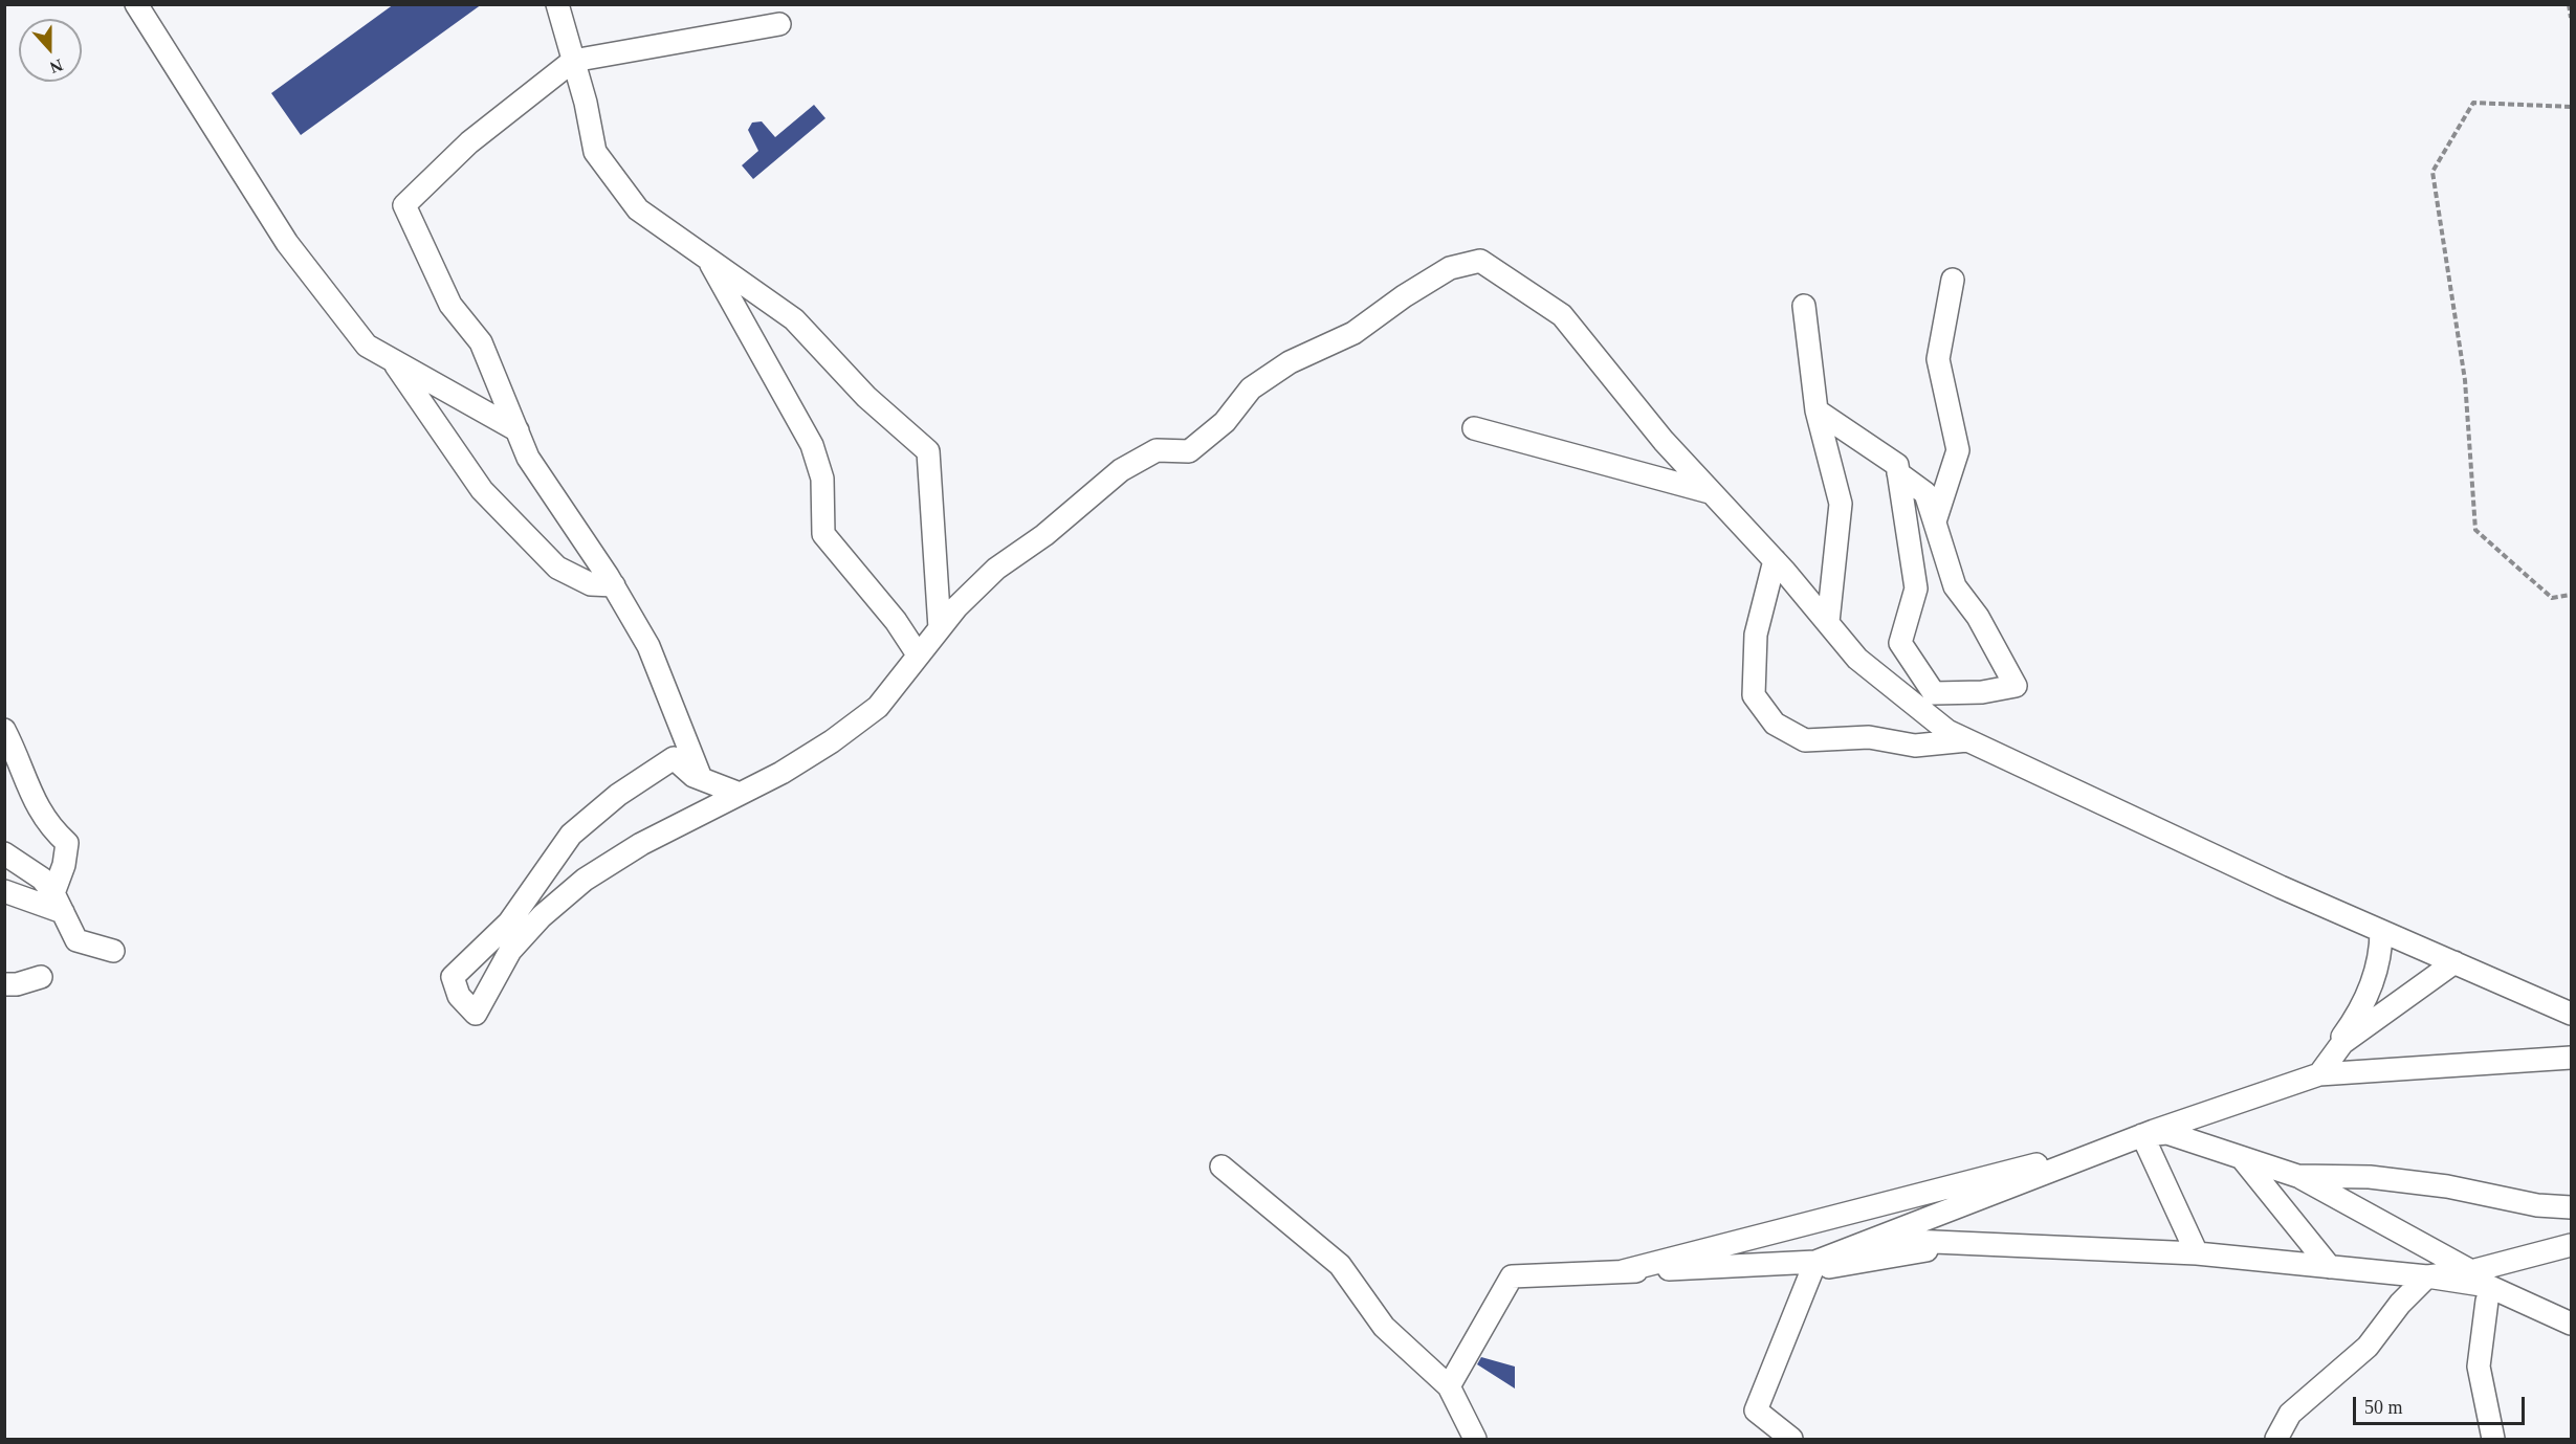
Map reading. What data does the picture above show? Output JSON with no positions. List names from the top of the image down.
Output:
{
  "scale_bar": "50 m",
  "north": "bottom"
}
